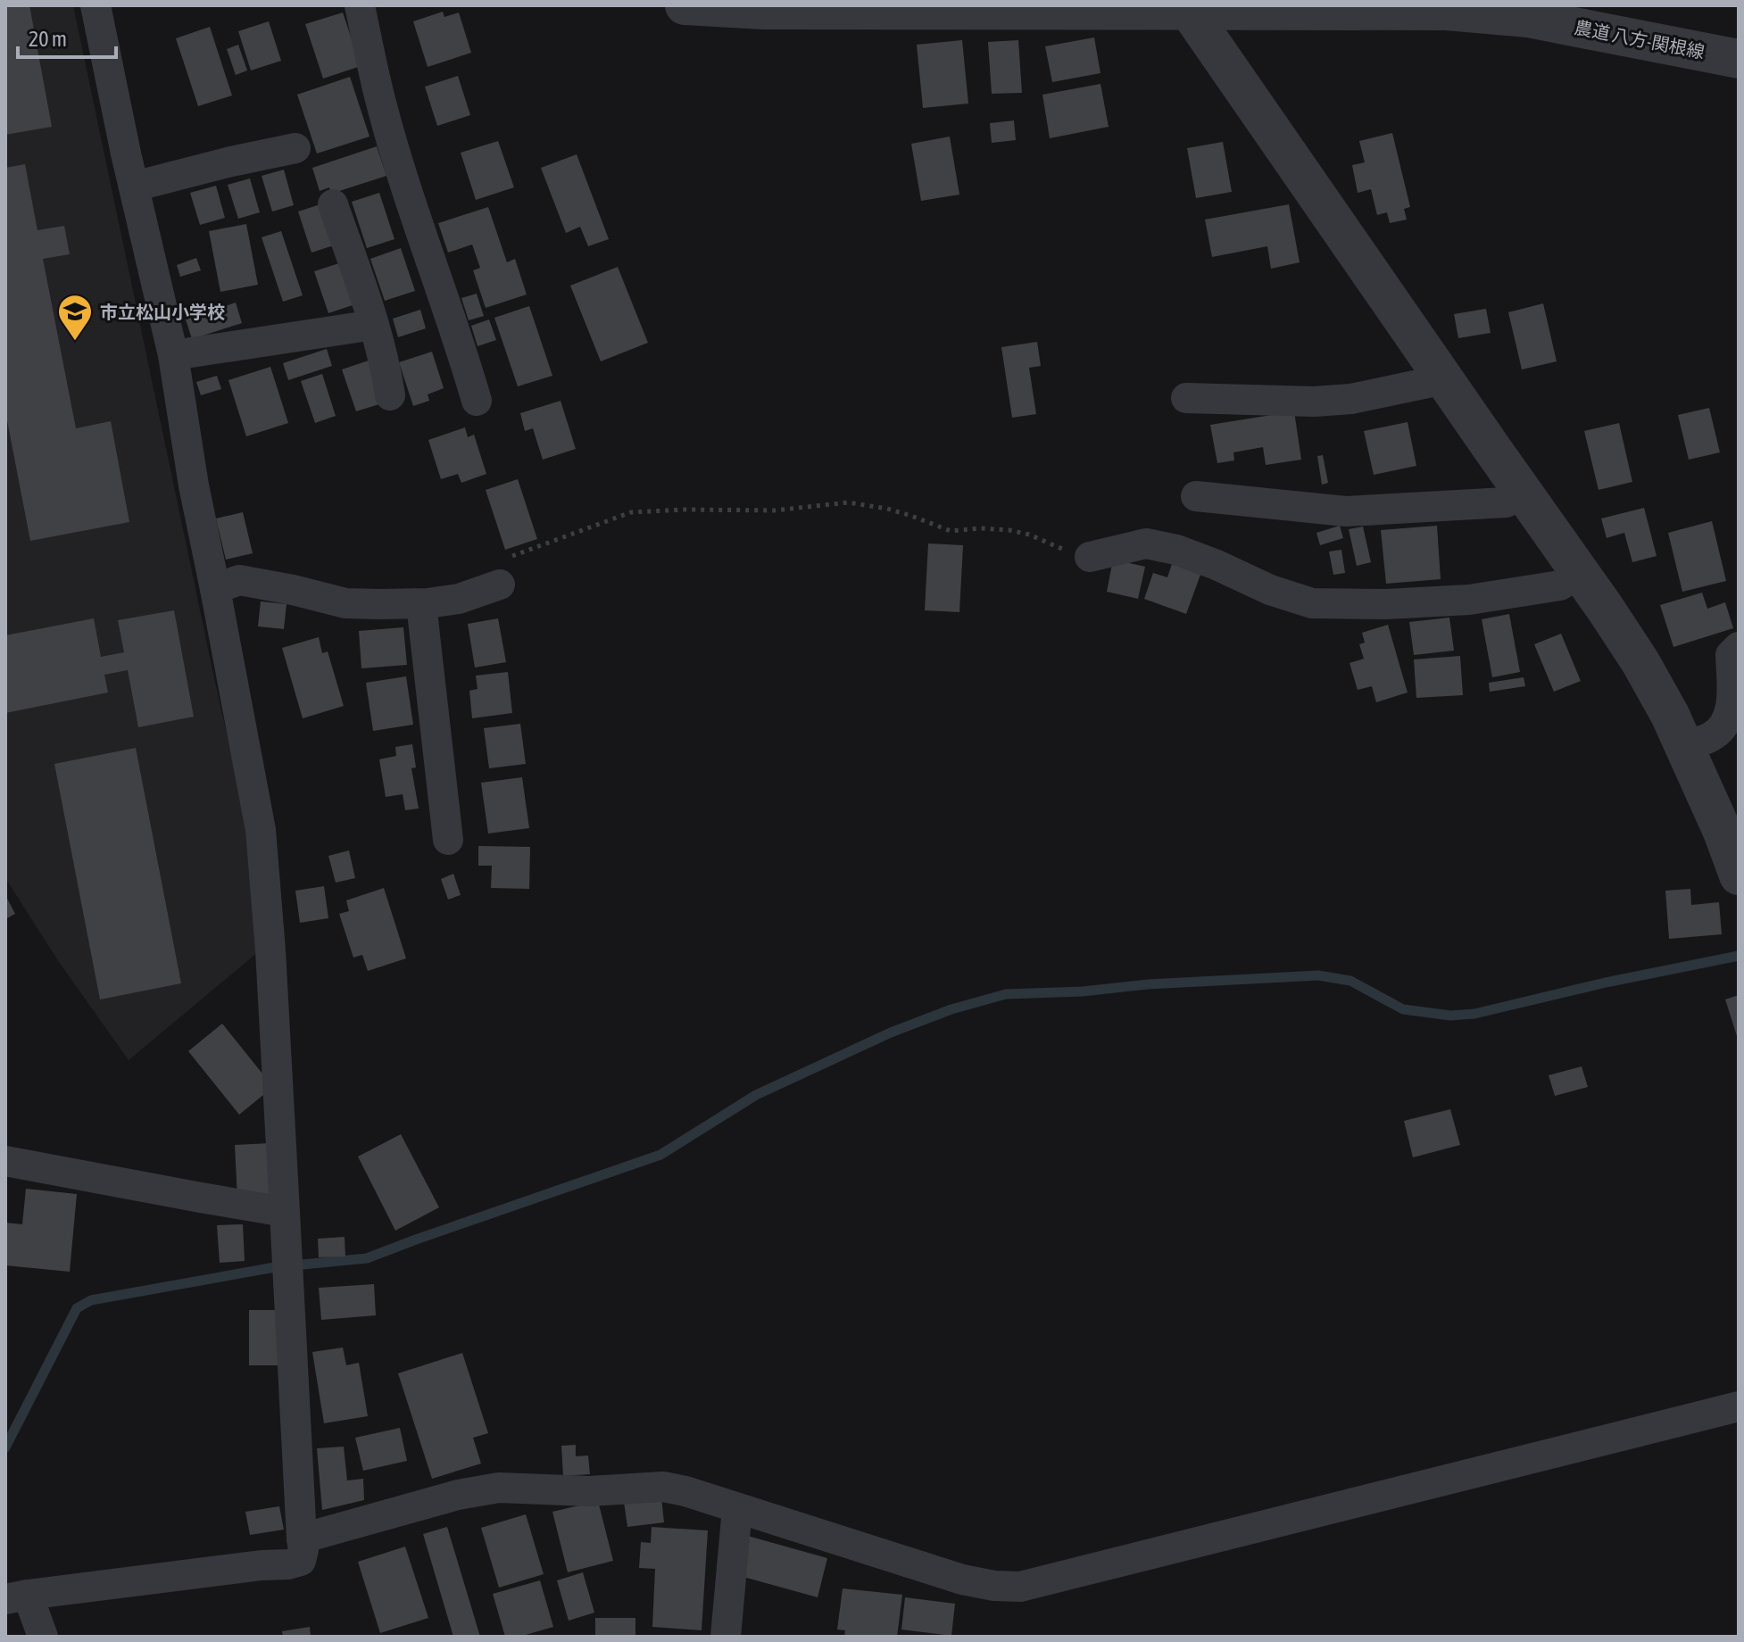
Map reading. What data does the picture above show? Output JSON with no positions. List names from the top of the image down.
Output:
{
  "streets": {
    "street": ["農道 八方-関根線"]
  },
  "places": {
    "school or university": ["市立松山小学校"]
  },
  "scale_bar": "20 m"
}
